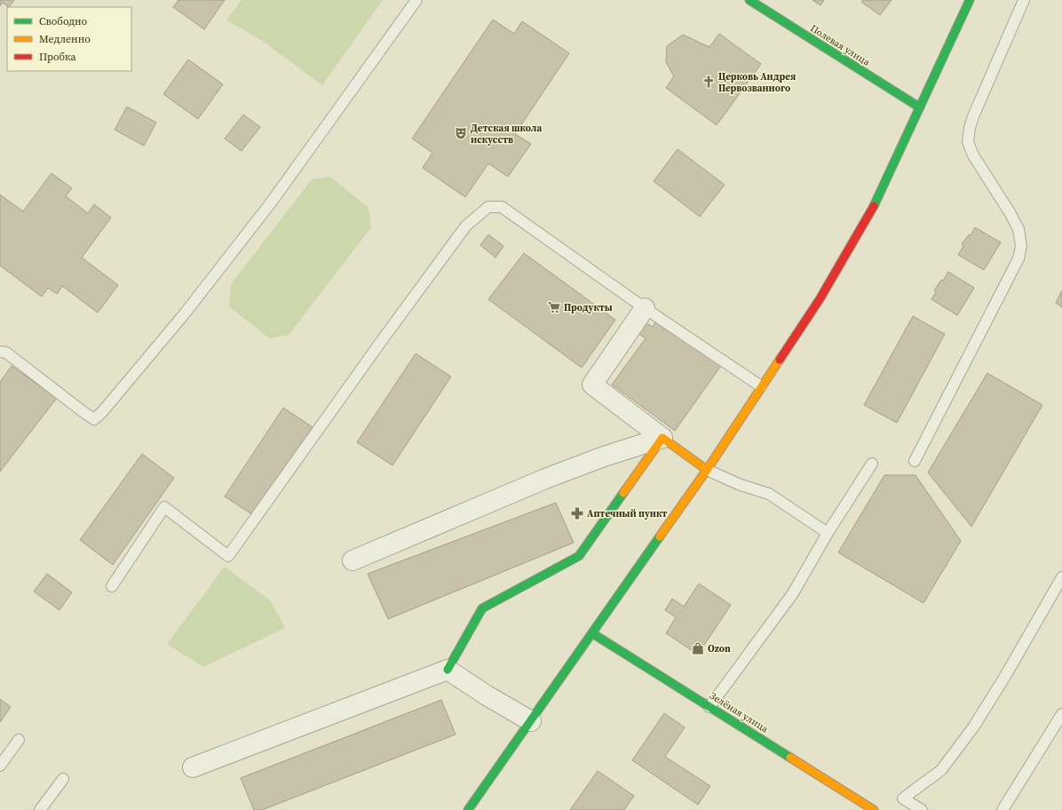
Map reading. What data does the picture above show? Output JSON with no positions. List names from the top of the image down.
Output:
{
  "streets": {
    "main road": ["Полевая улица", "Зелёная улица"]
  },
  "places": {
    "church": ["Церковь Андрея Первозванного"],
    "theatre": ["Детская школа искусств"],
    "supermarket": ["Продукты"],
    "pharmacy": ["Аптечный пункт"],
    "shop": ["Ozon"]
  },
  "legend": ["Свободно", "Медленно", "Пробка"]
}
